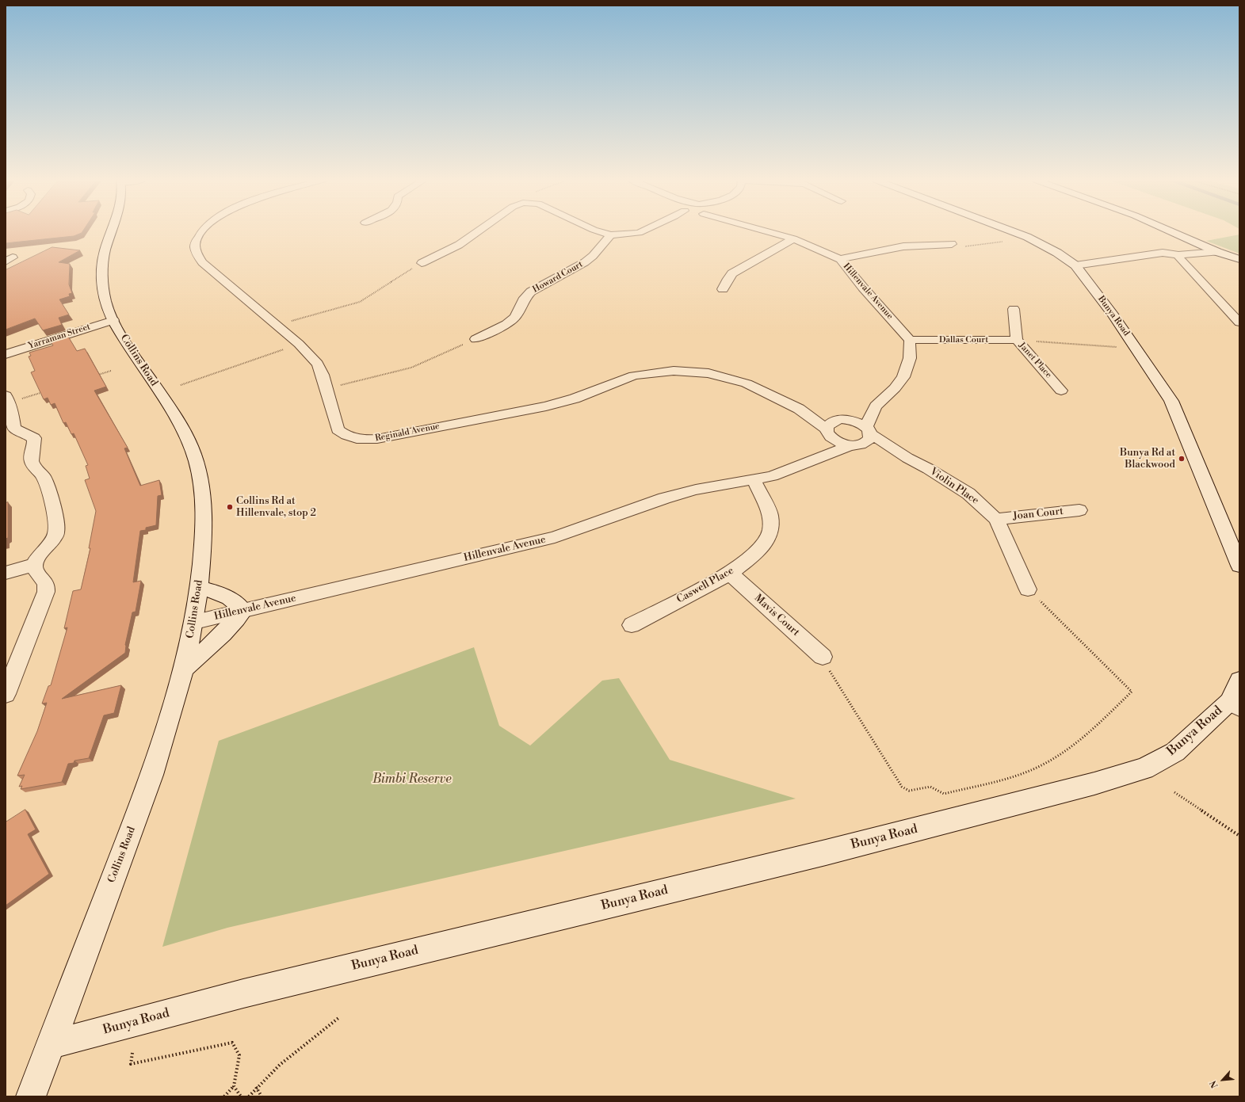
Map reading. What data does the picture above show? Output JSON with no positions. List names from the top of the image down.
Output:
{
  "streets": {
    "street": [
      "Howard Court",
      "Hillenvale Avenue",
      "Bunya Road",
      "Yarraman Street",
      "Dallas Court",
      "Collins Road",
      "Janet Place",
      "Reginald Avenue",
      "Violin Place",
      "Joan Court",
      "Caswell Place",
      "Mavis Court"
    ]
  },
  "crossings": [
    ["Hillenvale Avenue", "Dallas Court"],
    ["Hillenvale Avenue", "Collins Road"],
    ["Hillenvale Avenue", "Reginald Avenue"],
    ["Hillenvale Avenue", "Violin Place"],
    ["Hillenvale Avenue", "Caswell Place"],
    ["Bunya Road", "Collins Road"],
    ["Yarraman Street", "Collins Road"],
    ["Dallas Court", "Janet Place"],
    ["Reginald Avenue", "Violin Place"],
    ["Violin Place", "Joan Court"],
    ["Caswell Place", "Mavis Court"]
  ],
  "parks": ["Bimbi Reserve"],
  "places": ["Bunya Rd at Blackwood", "Collins Rd at Hillenvale, stop 2"],
  "north": "bottom left"
}
